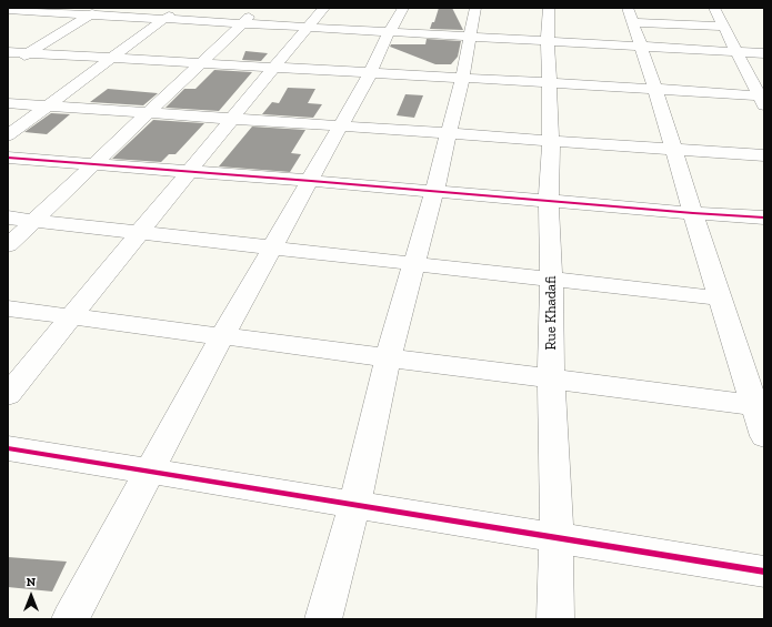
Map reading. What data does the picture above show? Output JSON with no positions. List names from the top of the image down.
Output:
{
  "streets": {
    "street": ["Rue Khadafi"]
  },
  "north": "top"
}
